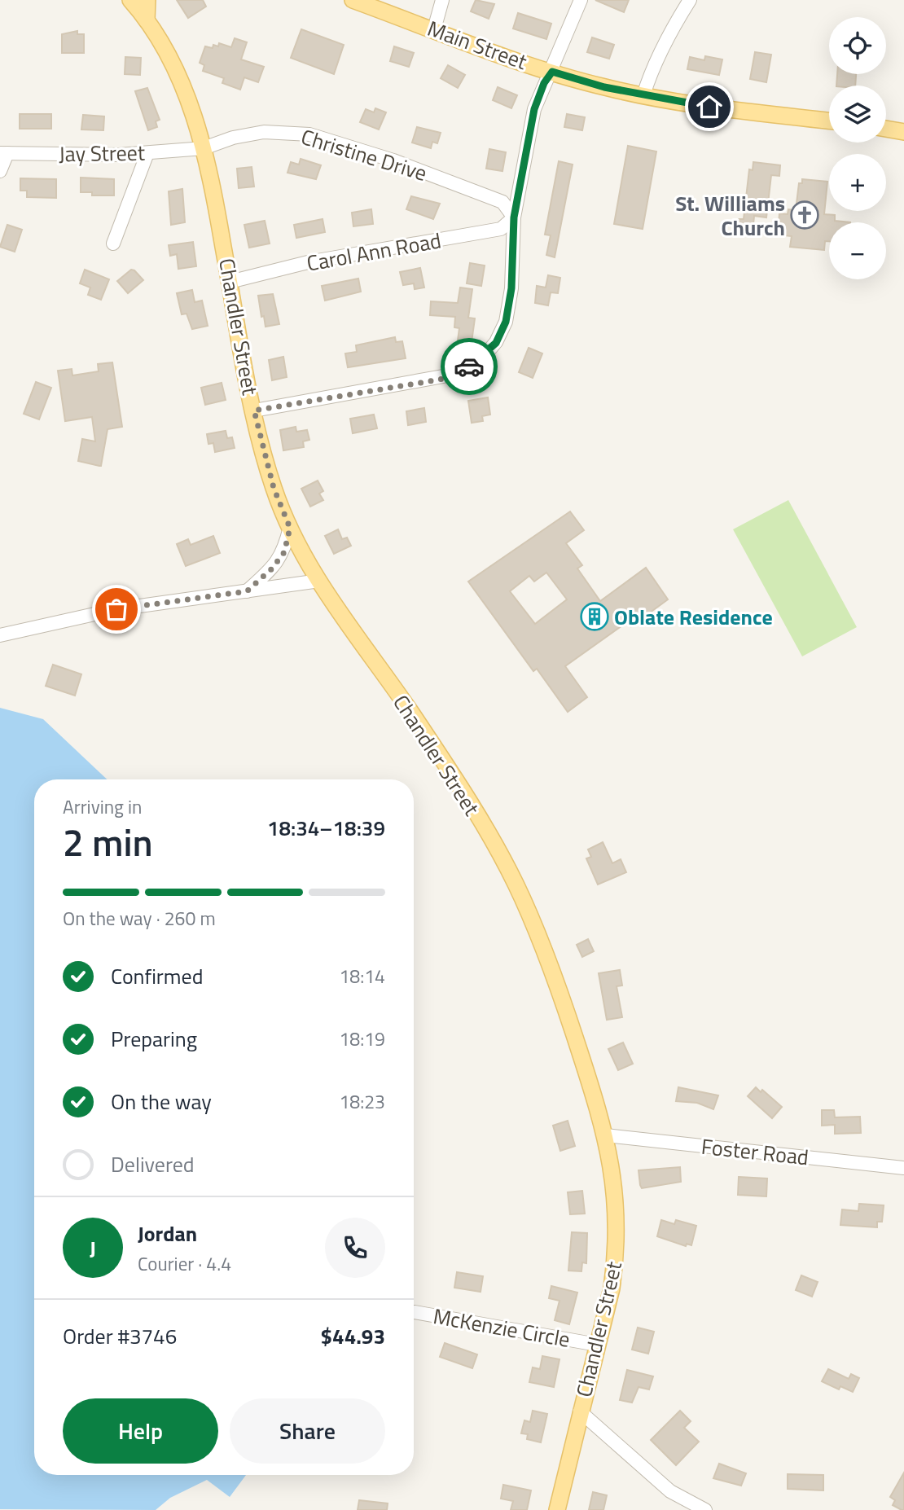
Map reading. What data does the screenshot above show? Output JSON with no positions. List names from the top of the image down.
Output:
{
  "streets": {
    "main road": ["Main Street", "Chandler Street"],
    "street": [
      "Jay Street",
      "Christine Drive",
      "Carol Ann Road",
      "Foster Road",
      "McKenzie Circle"
    ]
  },
  "crossings": [
    ["Jay Street", "Christine Drive"],
    ["Jay Street", "Chandler Street"],
    ["Christine Drive", "Carol Ann Road"],
    ["Christine Drive", "Chandler Street"],
    ["Carol Ann Road", "Chandler Street"],
    ["Chandler Street", "Foster Road"],
    ["Chandler Street", "McKenzie Circle"]
  ],
  "places": {
    "church": ["St. Williams Church"],
    "building": ["Oblate Residence"]
  },
  "page": {
    "map_buttons": ["+", "−"],
    "heading": ["2 min", "Arriving in", "18:34–18:39"],
    "panel": [
      "Jordan",
      "Courier · 4.4",
      "Order #3746",
      "$44.93"
    ],
    "bar": "On the way · 260 m",
    "list": [
      ["Confirmed", "18:14"],
      ["Preparing", "18:19"],
      ["On the way", "18:23"],
      "Delivered"
    ],
    "round": "J",
    "buttons": ["Help", "Share"]
  }
}
